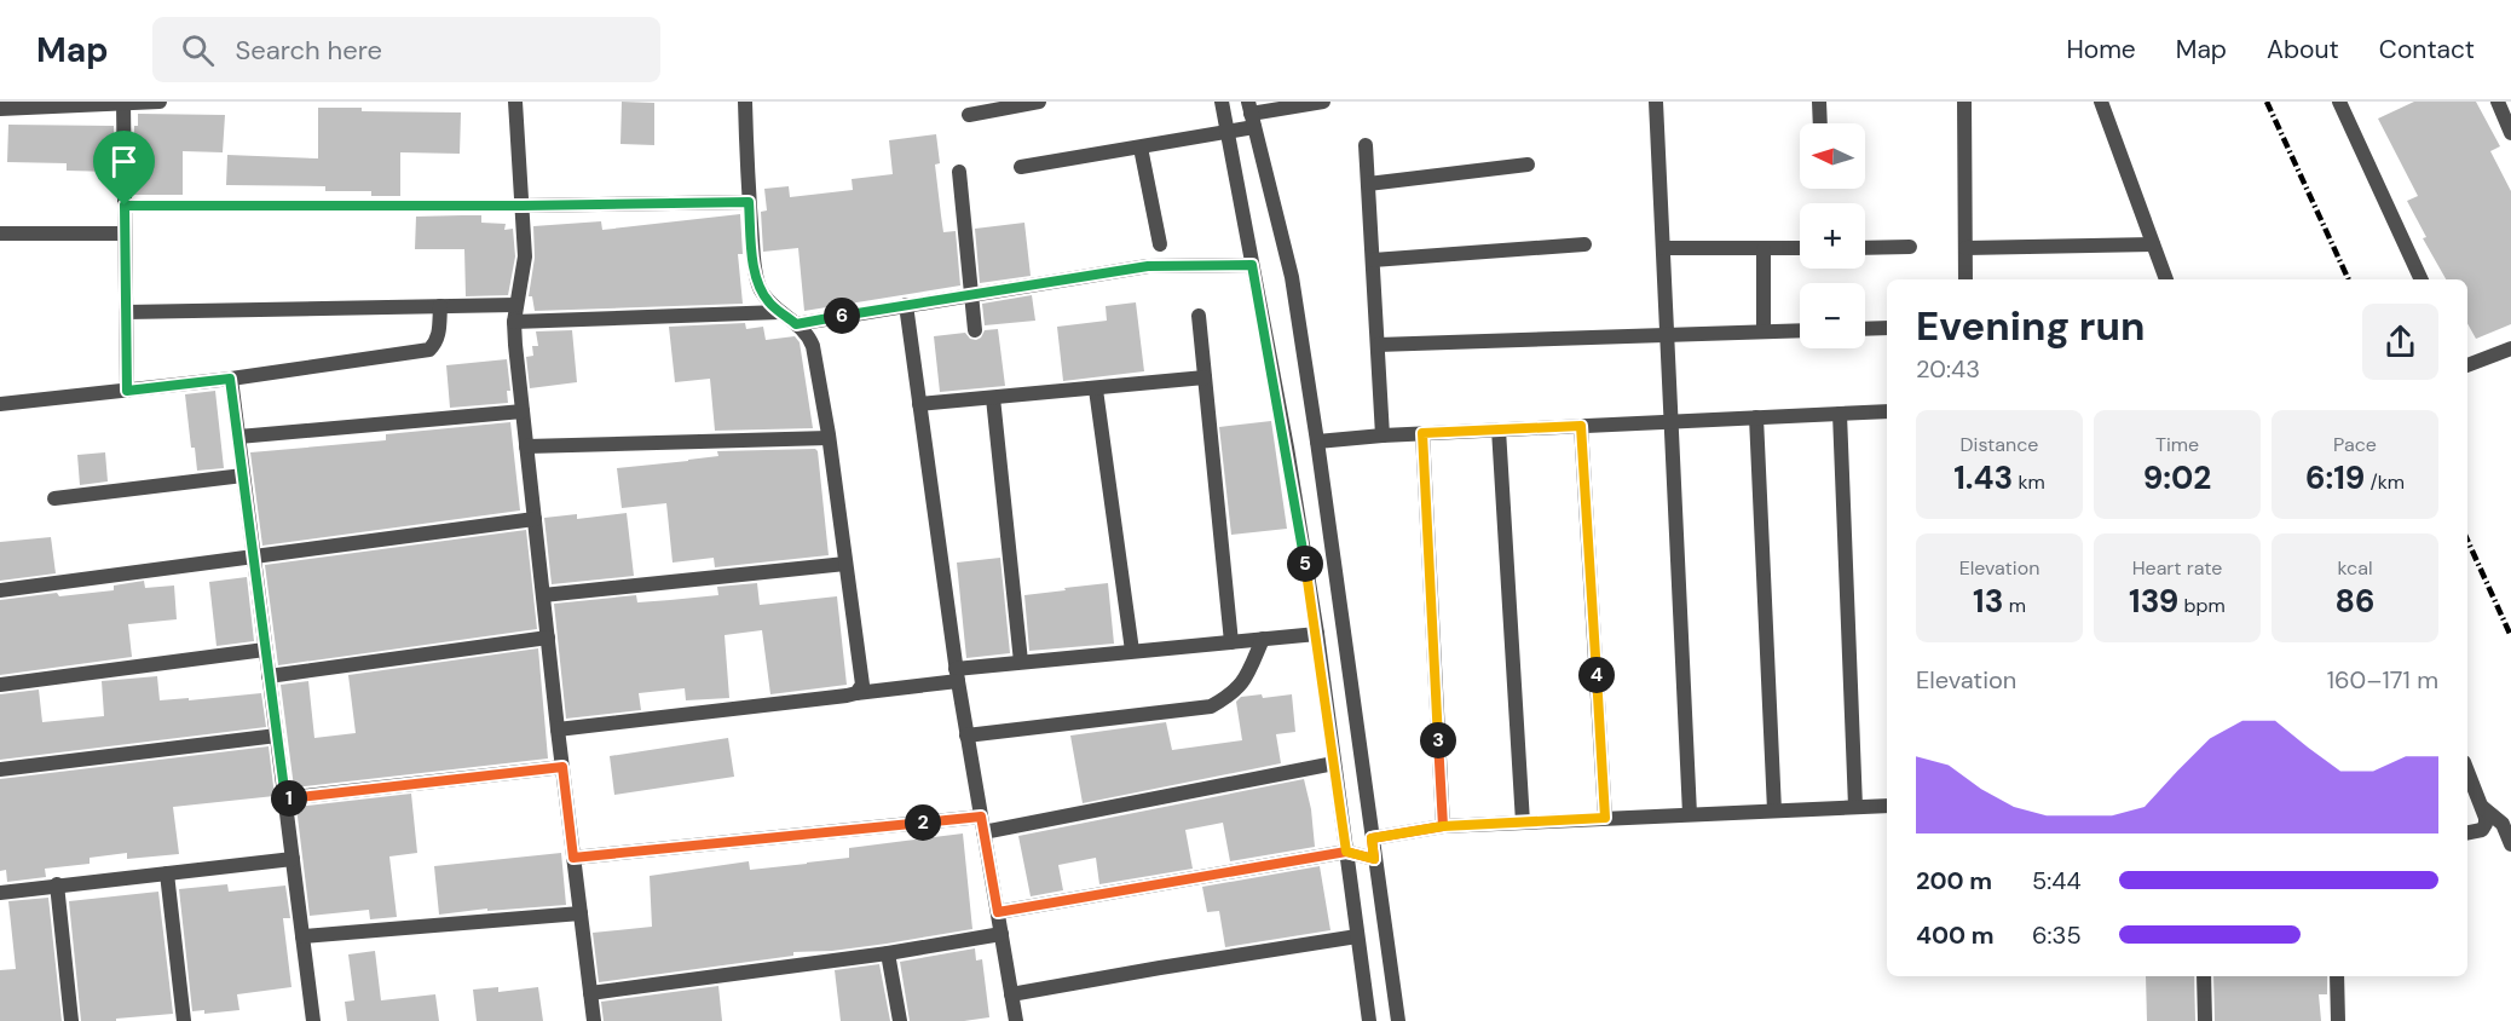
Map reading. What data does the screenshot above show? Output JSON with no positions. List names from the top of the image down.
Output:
{
  "north": "left",
  "page": {
    "header": "Map",
    "search": "Search here",
    "nav": [
      "Home",
      "Map",
      "About",
      "Contact"
    ],
    "map_buttons": ["+", "−"],
    "heading": ["Evening run", "20:43"],
    "pins": [
      "6",
      "5",
      "4",
      "3",
      "1",
      "2"
    ],
    "stats": [
      ["Distance", "1.43 km"],
      ["Time", "9:02"],
      ["Pace", "6:19 /km"],
      ["Elevation", "13 m"],
      ["Heart rate", "139 bpm"],
      ["kcal", "86"]
    ],
    "chart": ["Elevation", "160–171 m"],
    "list": [
      {
        "name": "200 m",
        "note": "5:44"
      },
      {
        "name": "400 m",
        "note": "6:35"
      }
    ]
  }
}
